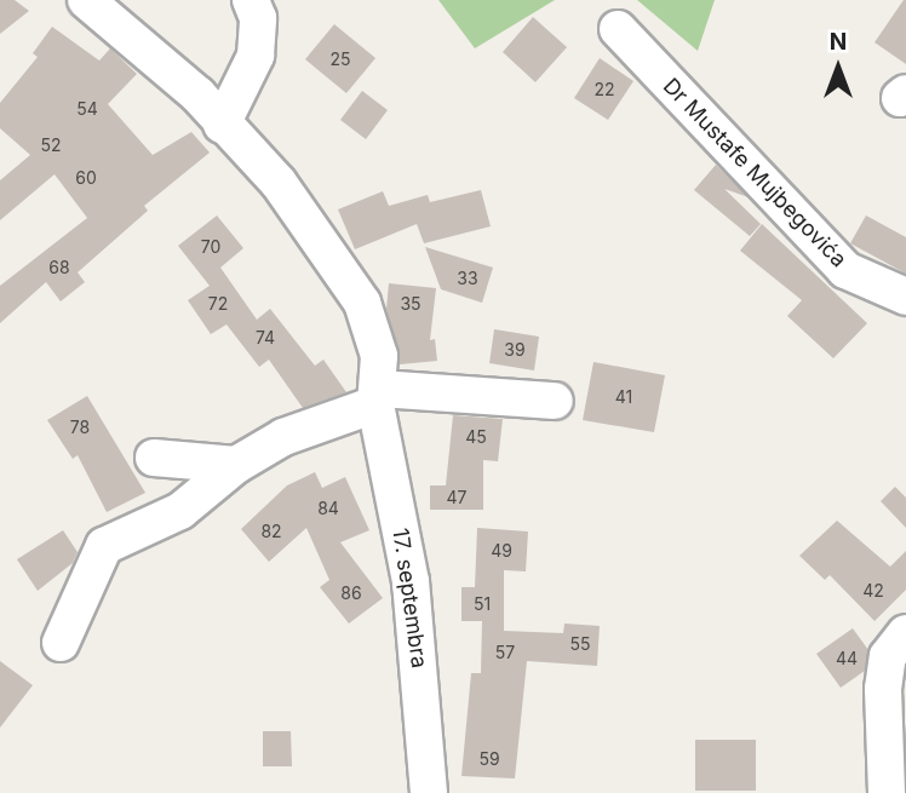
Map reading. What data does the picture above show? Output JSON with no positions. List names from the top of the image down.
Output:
{
  "streets": {
    "street": ["Dr Mustafe Mujbegovića", "17. septembra"]
  },
  "house_numbers": [
    "25",
    "22",
    "54",
    "52",
    "60",
    "70",
    "68",
    "33",
    "72",
    "35",
    "74",
    "39",
    "41",
    "78",
    "45",
    "47",
    "84",
    "82",
    "49",
    "42",
    "86",
    "51",
    "55",
    "57",
    "44",
    "59"
  ],
  "north": "top"
}
